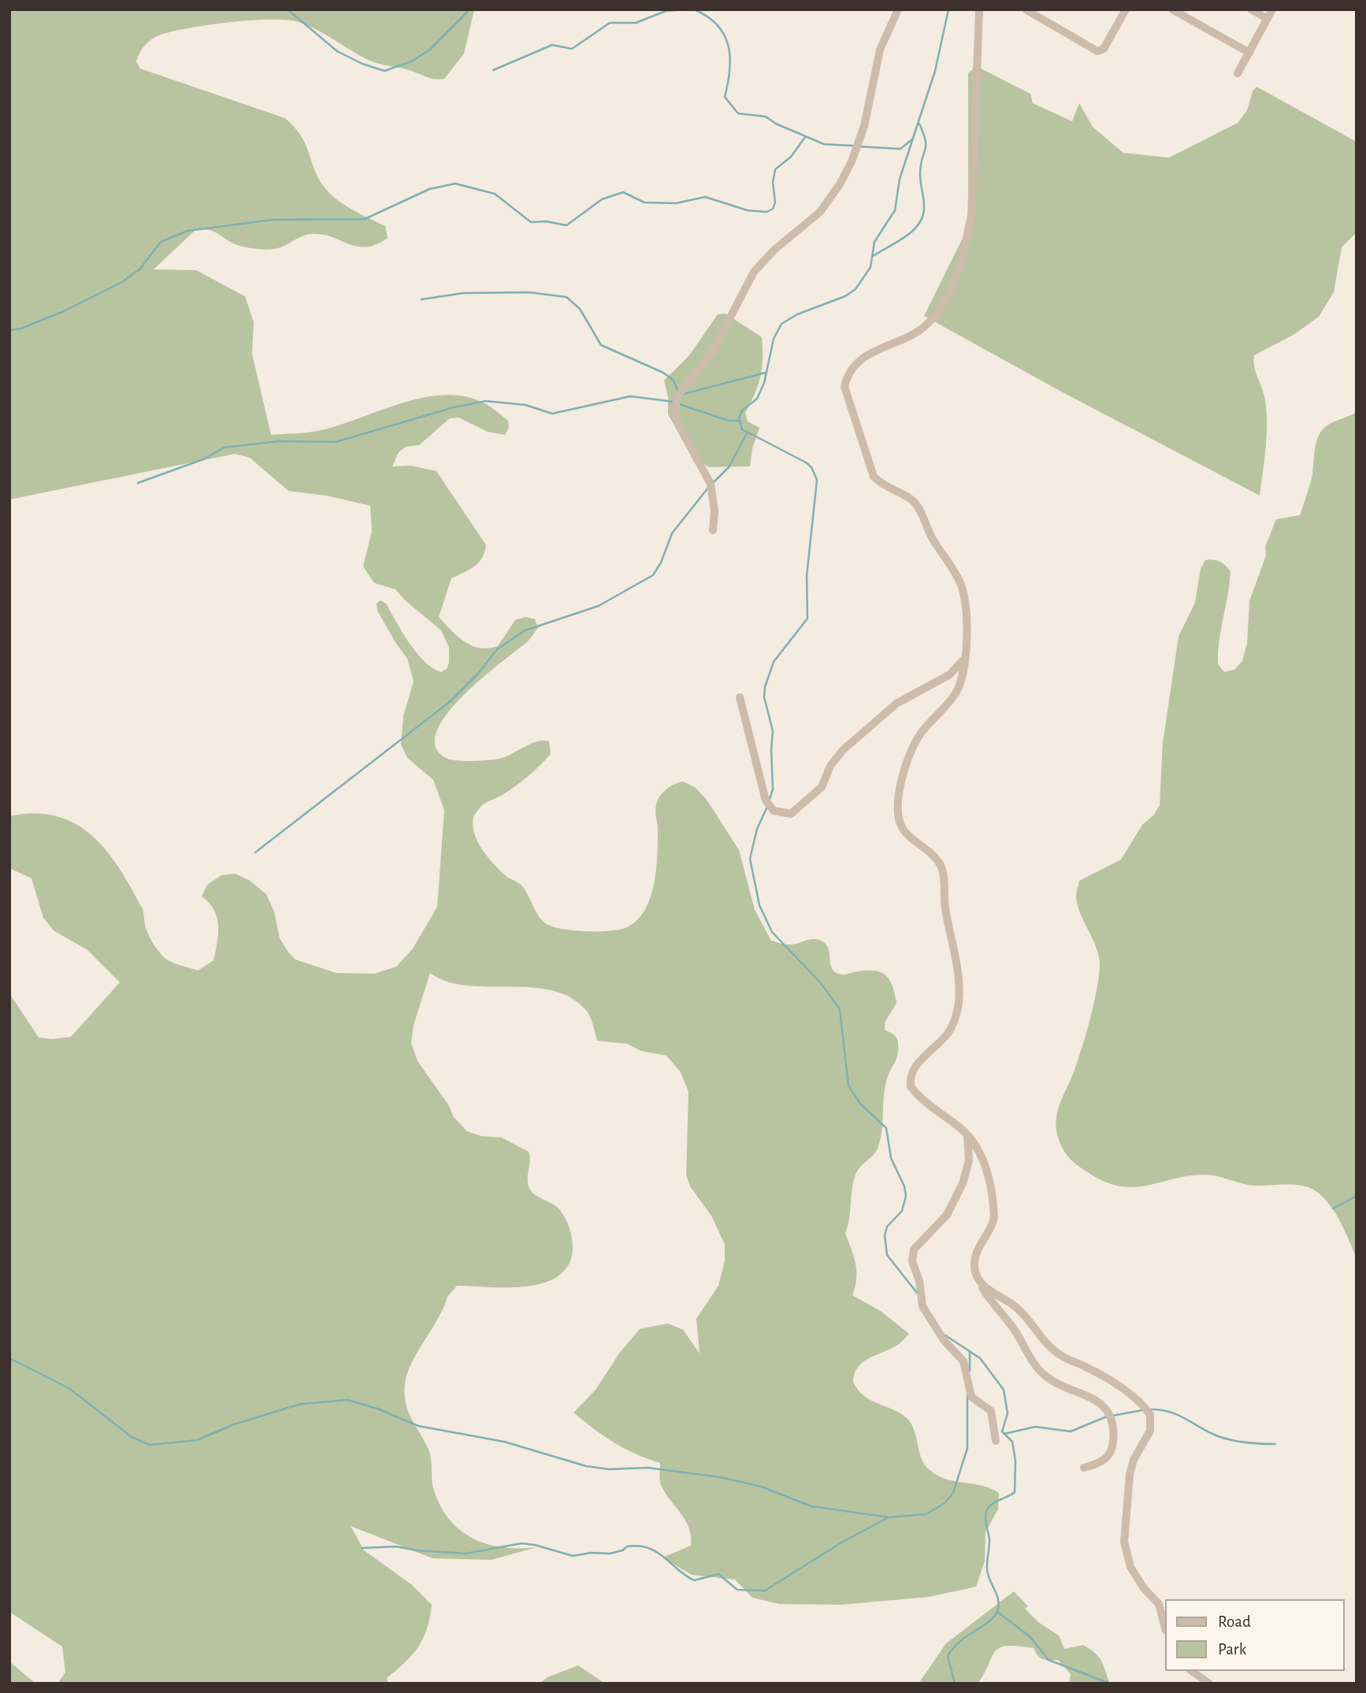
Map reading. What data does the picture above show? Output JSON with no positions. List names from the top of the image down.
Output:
{
  "legend": ["Road", "Park"]
}
